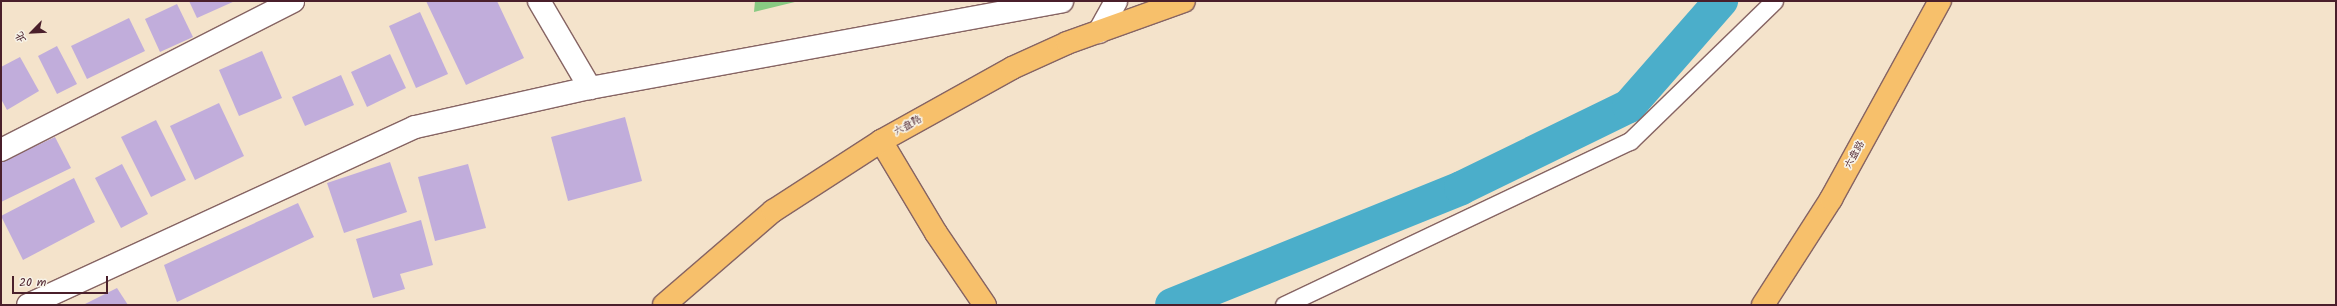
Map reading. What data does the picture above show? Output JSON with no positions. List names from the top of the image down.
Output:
{
  "streets": {
    "main road": ["六盘路"]
  },
  "scale_bar": "20 m",
  "north": "bottom left"
}
